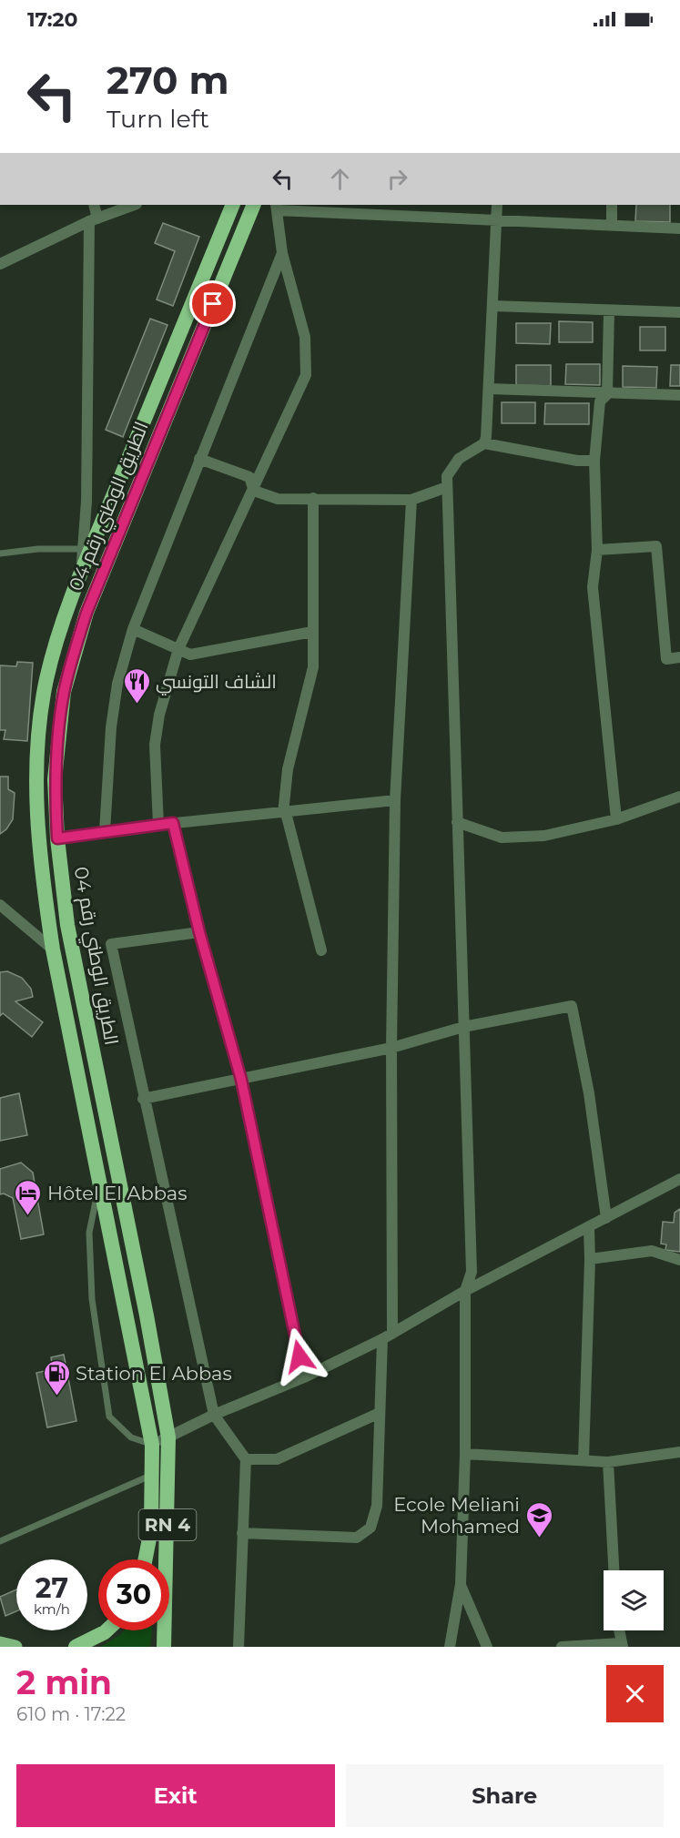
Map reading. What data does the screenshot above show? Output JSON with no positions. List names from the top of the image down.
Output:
{
  "streets": {
    "highway": ["الطريق الوطني رقم 04", "RN 4"]
  },
  "places": {
    "restaurant": ["الشاف التونسي"],
    "hotel": ["Hôtel El Abbas"],
    "fuel station": ["Station El Abbas"],
    "school or university": ["Ecole Meliani Mohamed"]
  },
  "page": {
    "status": "17:20",
    "turn": ["270 m", "Turn left"],
    "speed": "27 km/h",
    "limit": "30",
    "heading": ["2 min", "610 m · 17:22"],
    "buttons": ["Exit", "Share"]
  }
}
